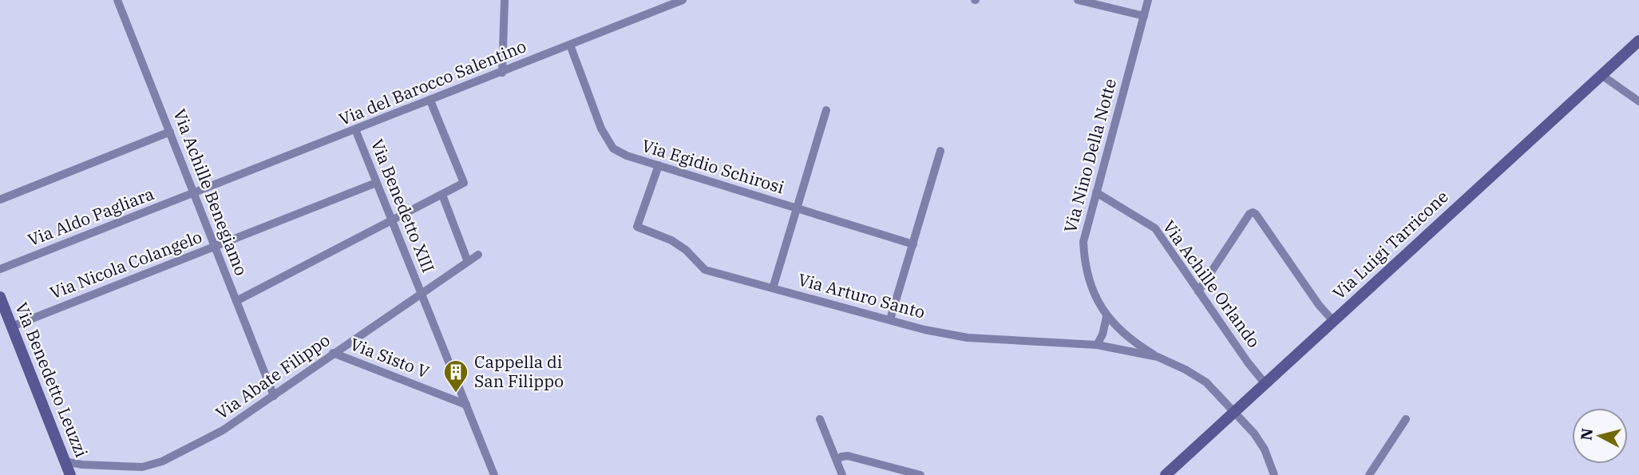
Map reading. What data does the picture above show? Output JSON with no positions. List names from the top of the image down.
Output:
{
  "streets": {
    "main road": ["Via Luigi Tarricone", "Via Benedetto Leuzzi"],
    "street": [
      "Via del Barocco Salentino",
      "Via Nino Della Notte",
      "Via Egidio Schirosi",
      "Via Achille Benegiamo",
      "Via Benedetto XIII",
      "Via Aldo Pagliara",
      "Via Nicola Colangelo",
      "Via Achille Orlando",
      "Via Arturo Santo",
      "Via Sisto V",
      "Via Abate Filippo"
    ]
  },
  "crossings": [
    ["Via del Barocco Salentino", "Via Egidio Schirosi"],
    ["Via del Barocco Salentino", "Via Achille Benegiamo"],
    ["Via del Barocco Salentino", "Via Benedetto XIII"],
    ["Via del Barocco Salentino", "Via Aldo Pagliara"],
    ["Via Nino Della Notte", "Via Achille Orlando"],
    ["Via Nino Della Notte", "Via Arturo Santo"],
    ["Via Egidio Schirosi", "Via Arturo Santo"],
    ["Via Achille Benegiamo", "Via Aldo Pagliara"],
    ["Via Achille Benegiamo", "Via Nicola Colangelo"],
    ["Via Achille Benegiamo", "Via Abate Filippo"],
    ["Via Benedetto XIII", "Via Nicola Colangelo"],
    ["Via Benedetto XIII", "Via Sisto V"],
    ["Via Benedetto XIII", "Via Abate Filippo"],
    ["Via Luigi Tarricone", "Via Achille Orlando"],
    ["Via Luigi Tarricone", "Via Arturo Santo"],
    ["Via Nicola Colangelo", "Via Benedetto Leuzzi"],
    ["Via Sisto V", "Via Abate Filippo"],
    ["Via Abate Filippo", "Via Benedetto Leuzzi"]
  ],
  "places": {
    "building": ["Cappella di San Filippo"]
  },
  "north": "left"
}
